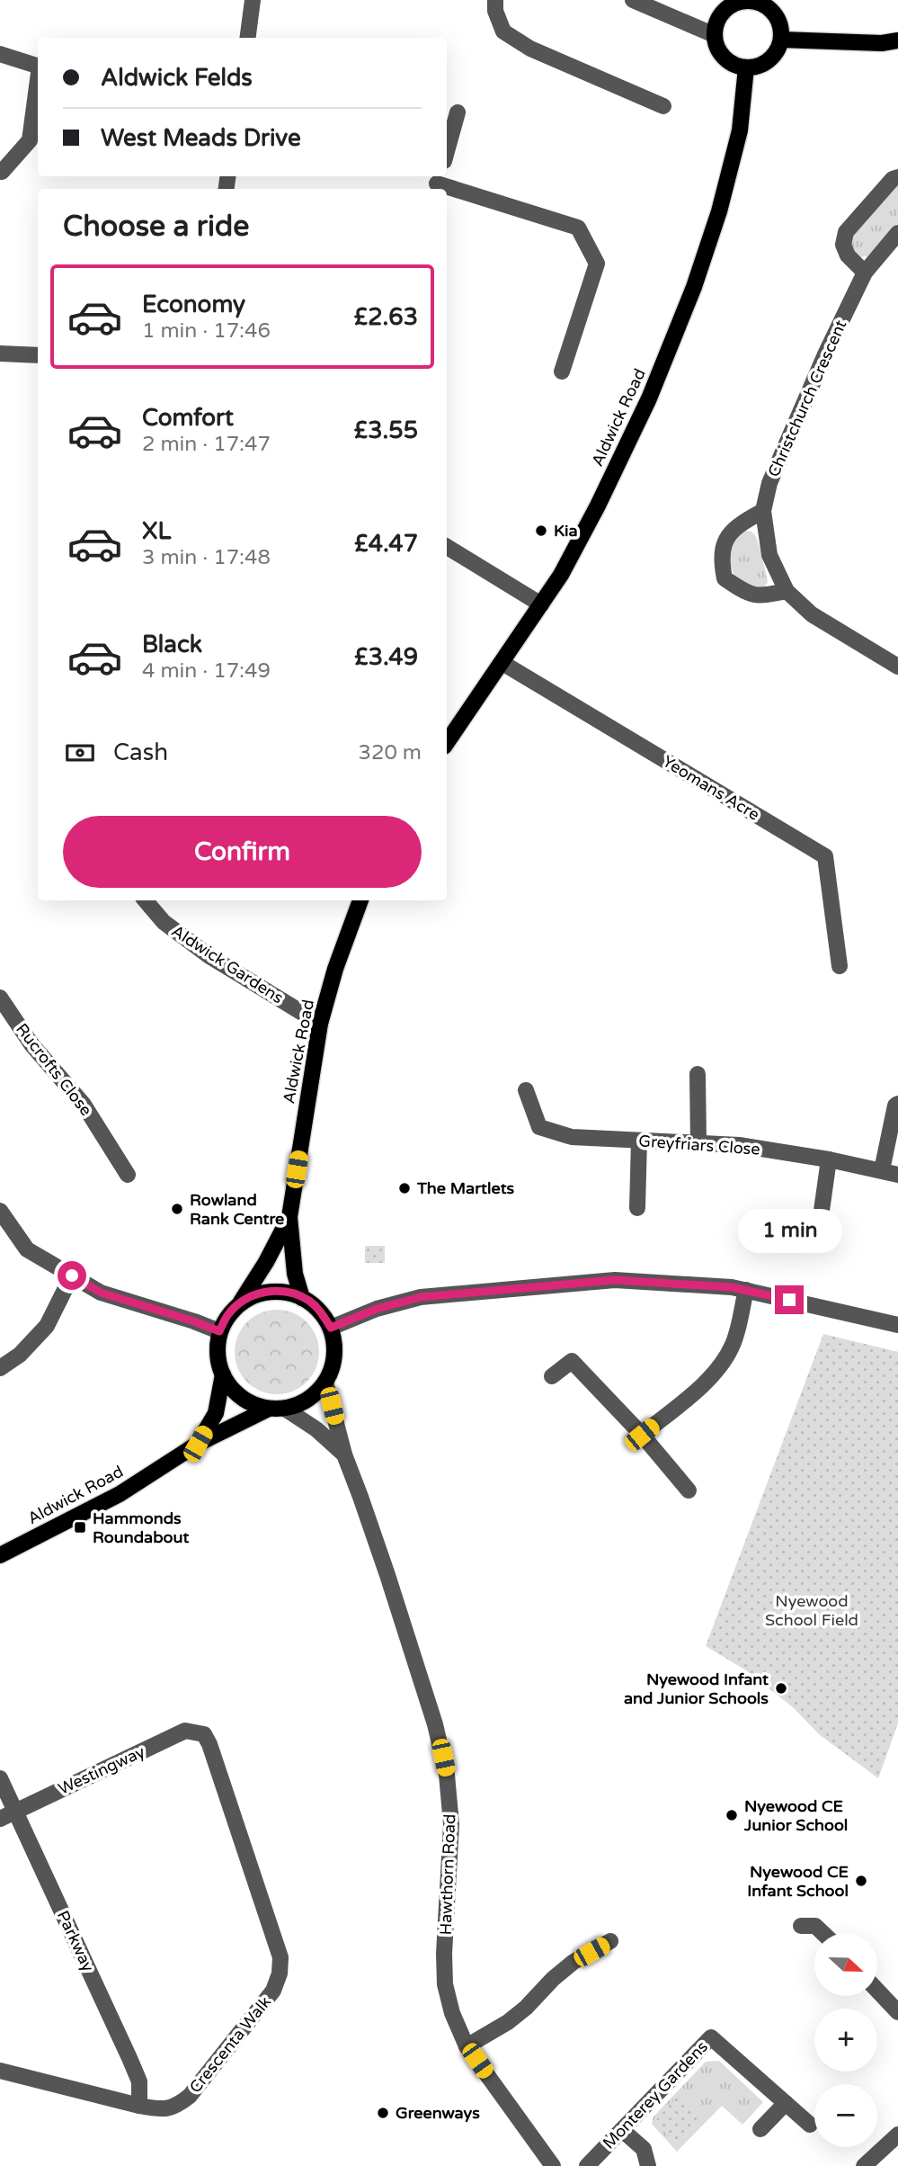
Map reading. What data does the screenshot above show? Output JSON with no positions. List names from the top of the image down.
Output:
{
  "streets": {
    "main road": ["Aldwick Road"],
    "street": [
      "Christchurch Crescent",
      "Yeomans Acre",
      "Aldwick Gardens",
      "Rucrofts Close",
      "Greyfriars Close",
      "Westingway",
      "Hawthorn Road",
      "Parkway",
      "Crescenta Walk",
      "Monterey Gardens"
    ]
  },
  "crossings": [
    ["Aldwick Road", "Yeomans Acre"],
    ["Aldwick Road", "Aldwick Gardens"],
    ["Aldwick Road", "Hawthorn Road"],
    ["Westingway", "Parkway"],
    ["Westingway", "Crescenta Walk"],
    ["Parkway", "Crescenta Walk"]
  ],
  "parks": ["Nyewood School Field"],
  "places": {
    "other": [
      "Kia",
      "The Martlets",
      "Rowland Rank Centre",
      "Nyewood Infant and Junior Schools",
      "Nyewood CE Junior School",
      "Nyewood CE Infant School",
      "Greenways"
    ],
    "transit": ["Hammonds Roundabout"]
  },
  "north": "right",
  "page": {
    "banner": ["Aldwick Felds", "West Meads Drive"],
    "heading": "Choose a ride",
    "list": [
      {
        "name": "Economy",
        "note": "1 min · 17:46",
        "value": "£2.63"
      },
      {
        "name": "Comfort",
        "note": "2 min · 17:47",
        "value": "£3.55"
      },
      {
        "name": "XL",
        "note": "3 min · 17:48",
        "value": "£4.47"
      },
      {
        "name": "Black",
        "note": "4 min · 17:49",
        "value": "£3.49"
      }
    ],
    "pay": ["Cash", "320 m"],
    "buttons": "Confirm",
    "bubble": "1 min",
    "map_buttons": ["+", "−"]
  }
}
